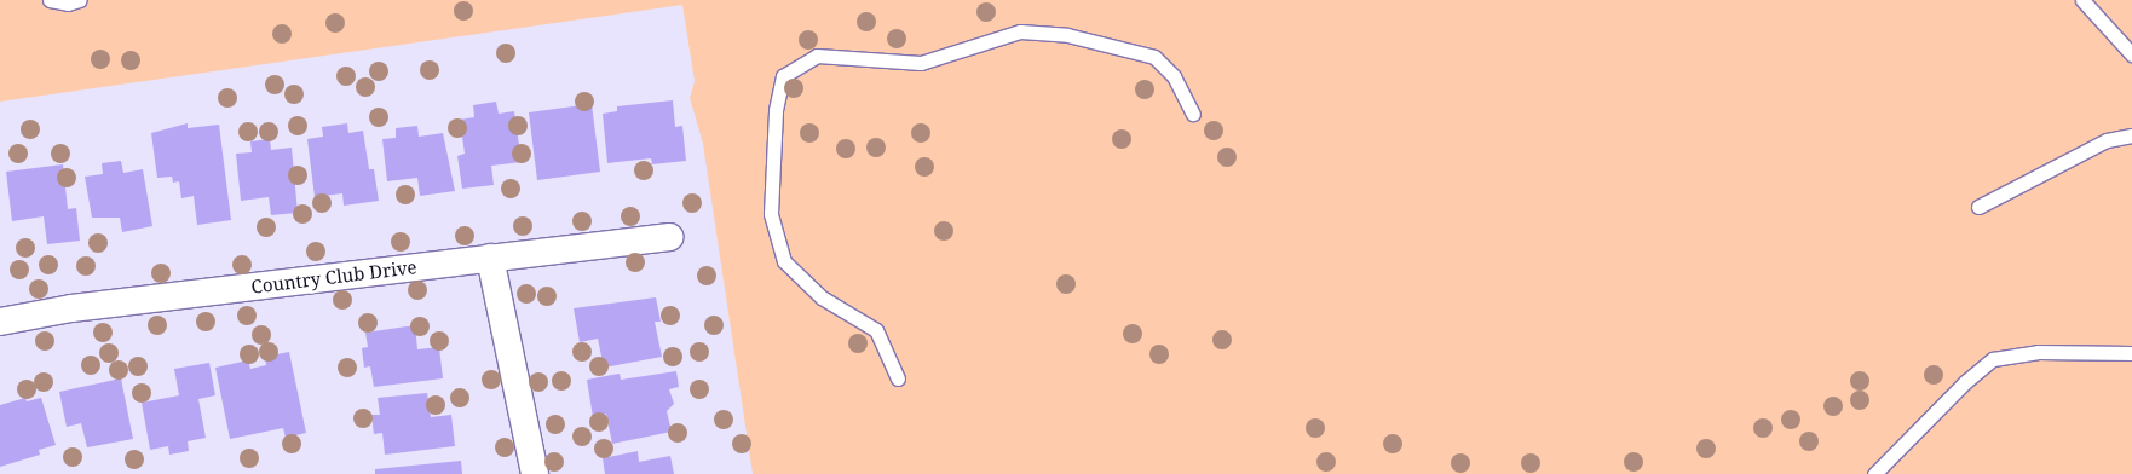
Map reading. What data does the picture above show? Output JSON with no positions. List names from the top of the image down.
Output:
{
  "streets": {
    "street": ["Country Club Drive"]
  }
}
